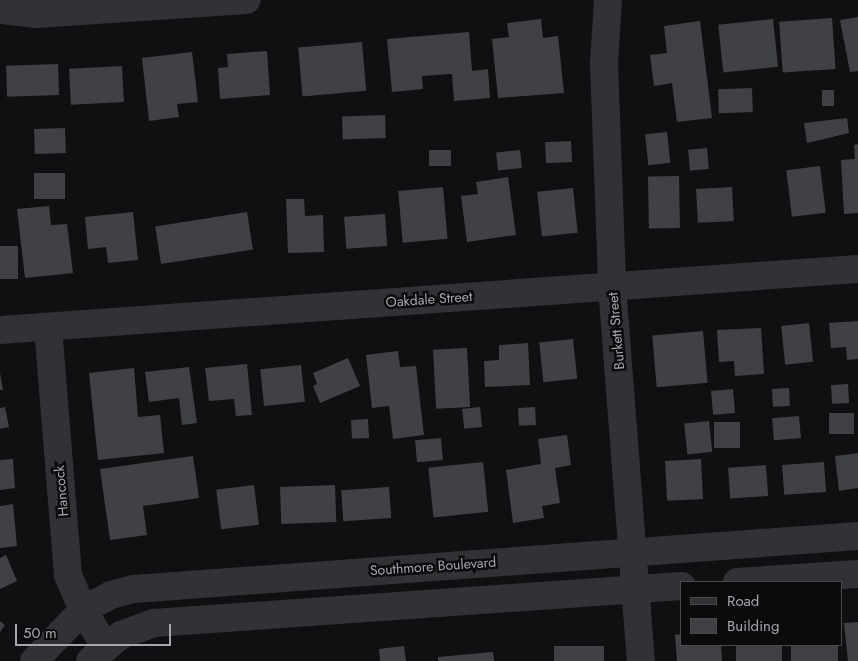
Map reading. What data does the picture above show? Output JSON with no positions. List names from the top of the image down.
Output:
{
  "streets": {
    "street": [
      "Oakdale Street",
      "Burkett Street",
      "Hancock",
      "Southmore Boulevard"
    ]
  },
  "crossings": [
    ["Oakdale Street", "Burkett Street"],
    ["Oakdale Street", "Hancock"],
    ["Burkett Street", "Southmore Boulevard"],
    ["Hancock", "Southmore Boulevard"]
  ],
  "legend": ["Road", "Building"],
  "scale_bar": "50 m"
}
